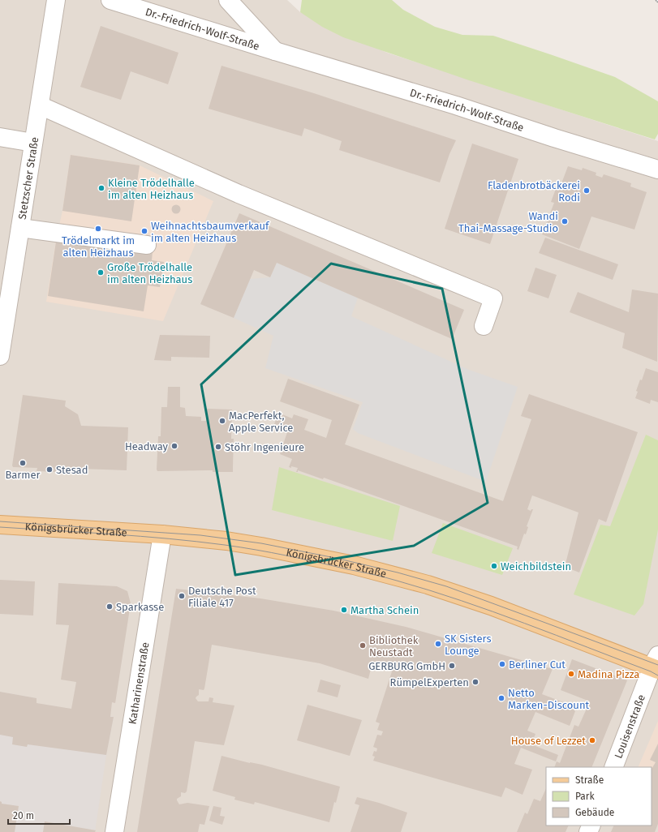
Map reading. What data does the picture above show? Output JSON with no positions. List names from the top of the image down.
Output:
{
  "streets": {
    "main road": ["Königsbrücker Straße"],
    "street": [
      "Dr.-Friedrich-Wolf-Straße",
      "Stetzscher Straße",
      "Katharinenstraße",
      "Louisenstraße"
    ]
  },
  "crossings": [
    ["Königsbrücker Straße", "Katharinenstraße"],
    ["Königsbrücker Straße", "Louisenstraße"]
  ],
  "places": [
    "Kleine Trödelhalle im alten Heizhaus",
    "Fladenbrotbäckerei Rodi",
    "Wandi Thai-Massage-Studio",
    "Trödelmarkt im alten Heizhaus",
    "Weihnachtsbaumverkauf im alten Heizhaus",
    "Große Trödelhalle im alten Heizhaus",
    "MacPerfekt, Apple Service",
    "Headway",
    "Stöhr Ingenieure",
    "Barmer",
    "Stesad",
    "Weichbildstein",
    "Deutsche Post Filiale 417",
    "Sparkasse",
    "Martha Schein",
    "SK Sisters Lounge",
    "Bibliothek Neustadt",
    "Berliner Cut",
    "GERBURG GmbH",
    "Madina Pizza",
    "RümpelExperten",
    "Netto Marken-Discount",
    "House of Lezzet"
  ],
  "legend": ["Straße", "Park", "Gebäude"],
  "scale_bar": "20 m"
}
